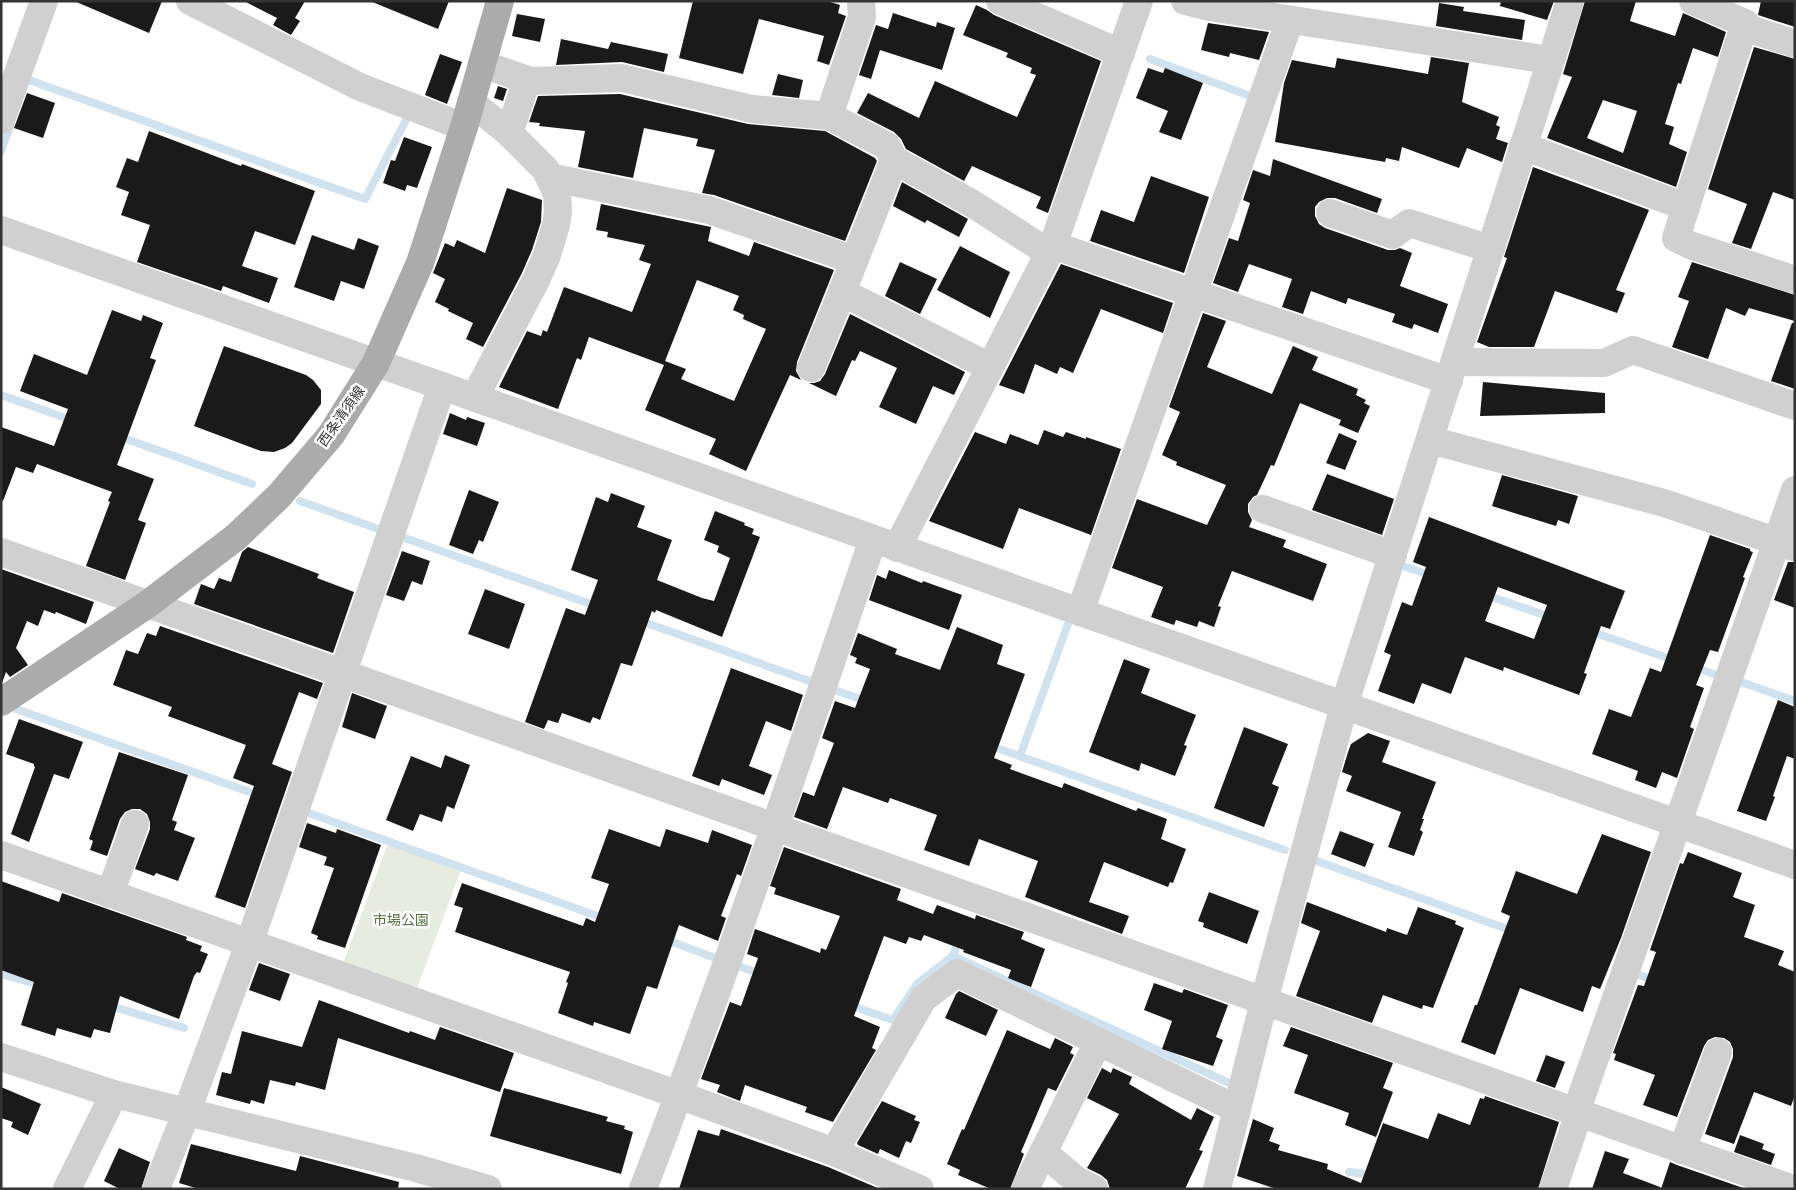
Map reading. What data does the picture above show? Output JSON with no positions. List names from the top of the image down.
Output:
{
  "streets": {
    "main road": ["西条清須線"]
  },
  "parks": ["市場公園"]
}
